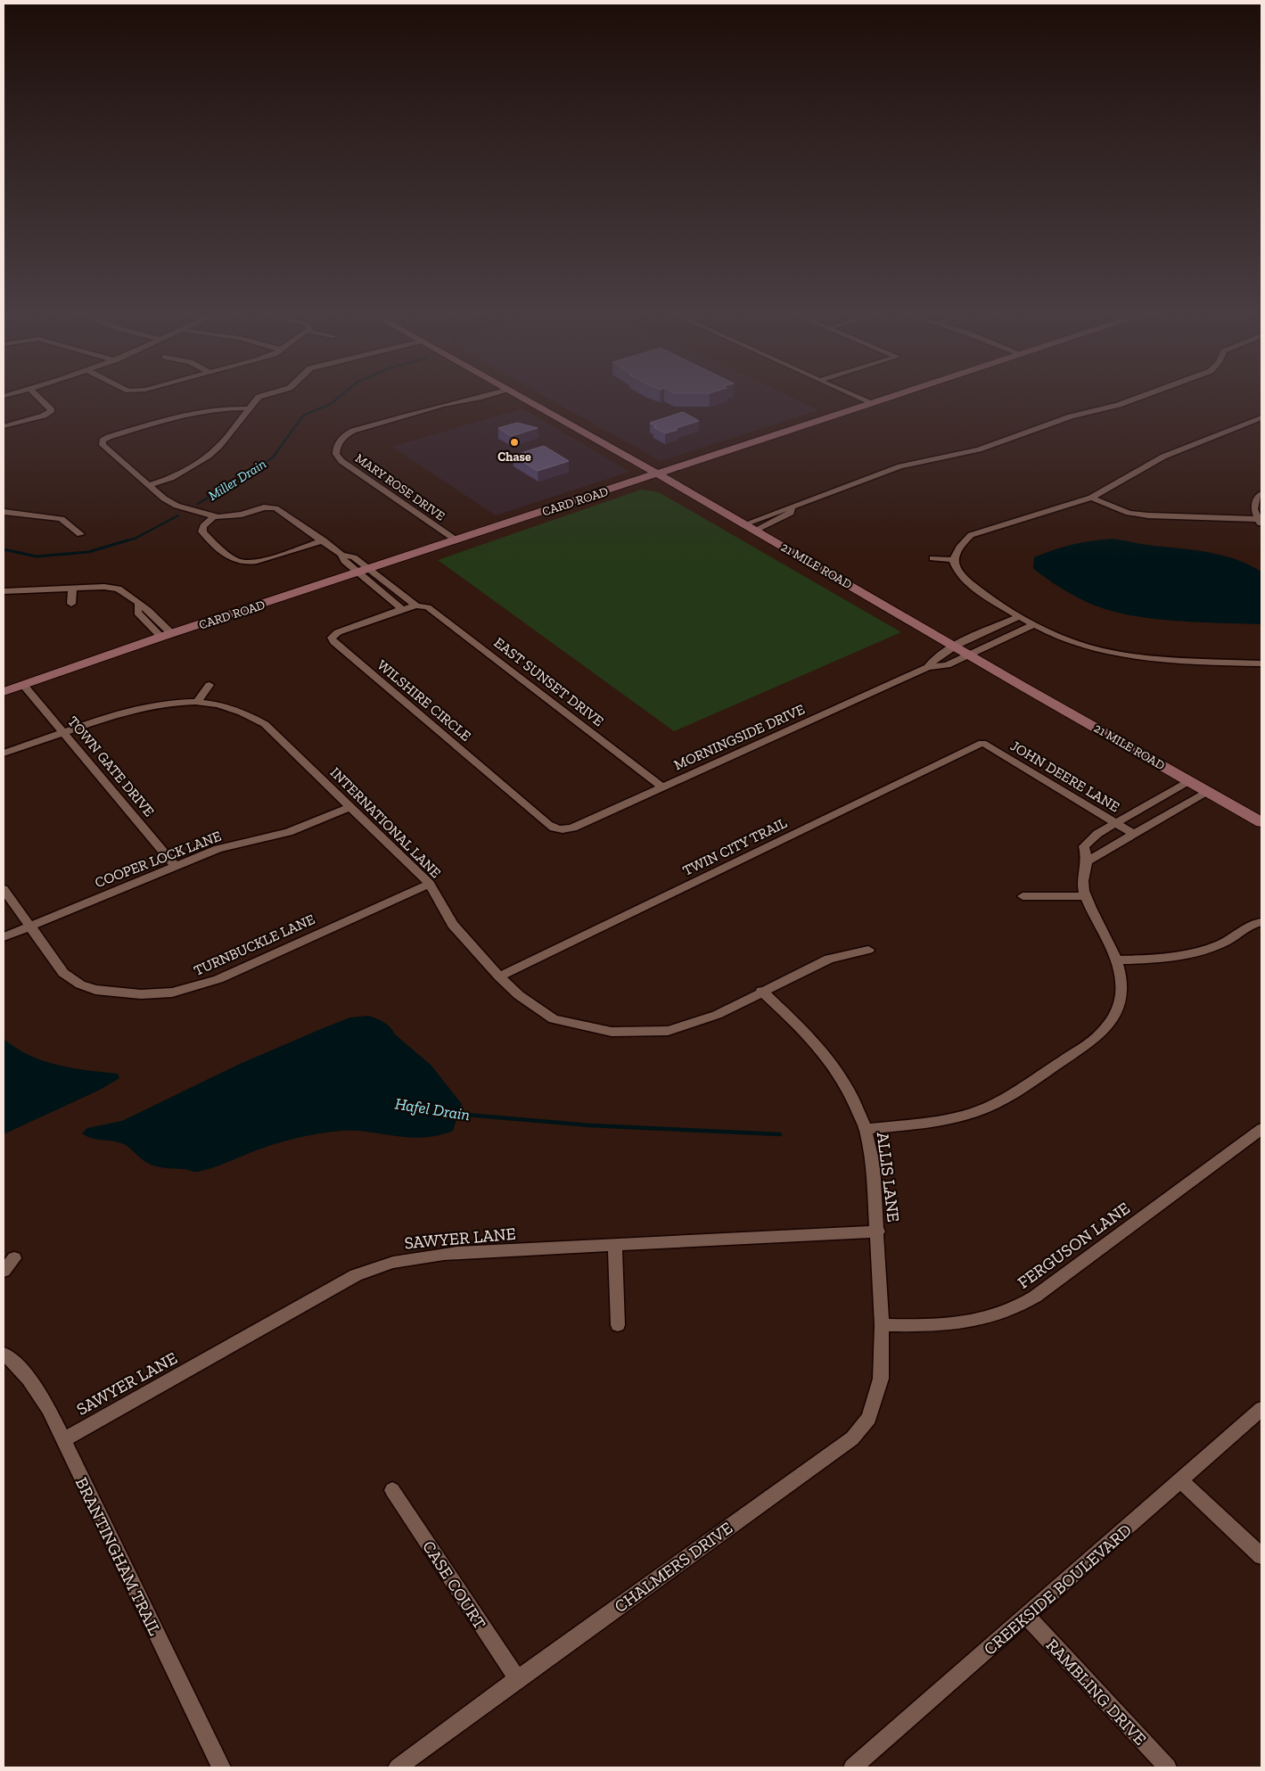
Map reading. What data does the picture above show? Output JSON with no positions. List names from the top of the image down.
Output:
{
  "streets": {
    "street": [
      "MARY ROSE DRIVE",
      "CARD ROAD",
      "21 MILE ROAD",
      "EAST SUNSET DRIVE",
      "WILSHIRE CIRCLE",
      "MORNINGSIDE DRIVE",
      "TOWN GATE DRIVE",
      "JOHN DEERE LANE",
      "INTERNATIONAL LANE",
      "TWIN CITY TRAIL",
      "COOPER LOCK LANE",
      "TURNBUCKLE LANE",
      "ALLIS LANE",
      "SAWYER LANE",
      "FERGUSON LANE",
      "BRANTINGHAM TRAIL",
      "CHALMERS DRIVE",
      "CASE COURT",
      "CREEKSIDE BOULEVARD",
      "RAMBLING DRIVE"
    ]
  },
  "crossings": [
    ["MARY ROSE DRIVE", "CARD ROAD"],
    ["CARD ROAD", "21 MILE ROAD"],
    ["CARD ROAD", "EAST SUNSET DRIVE"],
    ["CARD ROAD", "TOWN GATE DRIVE"],
    ["21 MILE ROAD", "MORNINGSIDE DRIVE"],
    ["EAST SUNSET DRIVE", "MORNINGSIDE DRIVE"],
    ["WILSHIRE CIRCLE", "MORNINGSIDE DRIVE"],
    ["TOWN GATE DRIVE", "INTERNATIONAL LANE"],
    ["TOWN GATE DRIVE", "COOPER LOCK LANE"],
    ["JOHN DEERE LANE", "TWIN CITY TRAIL"],
    ["INTERNATIONAL LANE", "TWIN CITY TRAIL"],
    ["INTERNATIONAL LANE", "COOPER LOCK LANE"],
    ["INTERNATIONAL LANE", "TURNBUCKLE LANE"],
    ["INTERNATIONAL LANE", "ALLIS LANE"],
    ["COOPER LOCK LANE", "TURNBUCKLE LANE"],
    ["ALLIS LANE", "SAWYER LANE"],
    ["ALLIS LANE", "FERGUSON LANE"],
    ["ALLIS LANE", "CHALMERS DRIVE"],
    ["SAWYER LANE", "BRANTINGHAM TRAIL"],
    ["FERGUSON LANE", "CHALMERS DRIVE"],
    ["CHALMERS DRIVE", "CASE COURT"],
    ["CREEKSIDE BOULEVARD", "RAMBLING DRIVE"]
  ],
  "water": ["Miller Drain", "Hafel Drain"],
  "places": ["Chase"]
}
